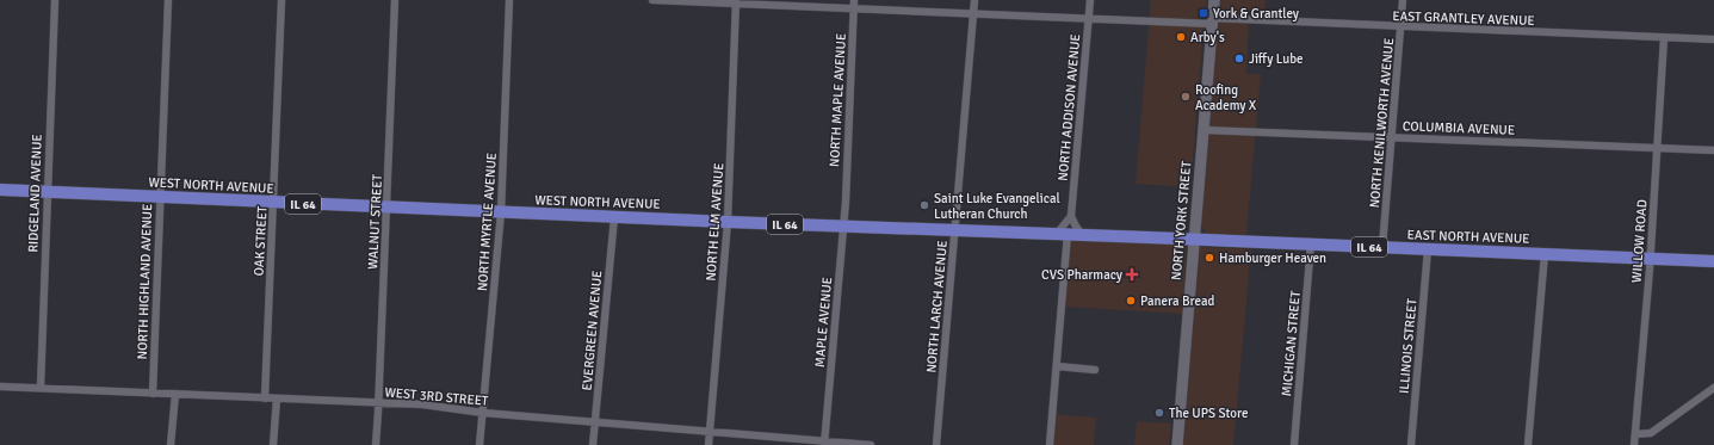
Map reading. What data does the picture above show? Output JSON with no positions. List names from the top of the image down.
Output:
{
  "streets": {
    "main road": [
      "WEST NORTH AVENUE",
      "IL 64",
      "NORTH YORK STREET",
      "EAST NORTH AVENUE"
    ],
    "street": [
      "EAST GRANTLEY AVENUE",
      "NORTH MAPLE AVENUE",
      "NORTH ADDISON AVENUE",
      "NORTH KENILWORTH AVENUE",
      "COLUMBIA AVENUE",
      "RIDGELAND AVENUE",
      "WALNUT STREET",
      "NORTH MYRTLE AVENUE",
      "NORTH ELM AVENUE",
      "OAK STREET",
      "WILLOW ROAD",
      "NORTH HIGHLAND AVENUE",
      "NORTH LARCH AVENUE",
      "MAPLE AVENUE",
      "EVERGREEN AVENUE",
      "MICHIGAN STREET",
      "ILLINOIS STREET",
      "WEST 3RD STREET"
    ]
  },
  "crossings": [
    ["EAST GRANTLEY AVENUE", "NORTH MAPLE AVENUE"],
    ["EAST GRANTLEY AVENUE", "NORTH ADDISON AVENUE"],
    ["EAST GRANTLEY AVENUE", "NORTH KENILWORTH AVENUE"],
    ["EAST GRANTLEY AVENUE", "NORTH YORK STREET"],
    ["EAST GRANTLEY AVENUE", "NORTH ELM AVENUE"],
    ["EAST GRANTLEY AVENUE", "WILLOW ROAD"],
    ["EAST GRANTLEY AVENUE", "NORTH LARCH AVENUE"],
    ["NORTH MAPLE AVENUE", "MAPLE AVENUE"],
    ["NORTH KENILWORTH AVENUE", "COLUMBIA AVENUE"],
    ["NORTH KENILWORTH AVENUE", "EAST NORTH AVENUE"],
    ["COLUMBIA AVENUE", "NORTH YORK STREET"],
    ["COLUMBIA AVENUE", "WILLOW ROAD"],
    ["WEST NORTH AVENUE", "RIDGELAND AVENUE"],
    ["WEST NORTH AVENUE", "NORTH YORK STREET"],
    ["WEST NORTH AVENUE", "WALNUT STREET"],
    ["WEST NORTH AVENUE", "NORTH MYRTLE AVENUE"],
    ["WEST NORTH AVENUE", "NORTH ELM AVENUE"],
    ["WEST NORTH AVENUE", "EAST NORTH AVENUE"],
    ["WEST NORTH AVENUE", "OAK STREET"],
    ["WEST NORTH AVENUE", "NORTH HIGHLAND AVENUE"],
    ["WEST NORTH AVENUE", "NORTH LARCH AVENUE"],
    ["WEST NORTH AVENUE", "MAPLE AVENUE"],
    ["WEST NORTH AVENUE", "EVERGREEN AVENUE"],
    ["RIDGELAND AVENUE", "WEST 3RD STREET"],
    ["NORTH YORK STREET", "EAST NORTH AVENUE"],
    ["WALNUT STREET", "WEST 3RD STREET"],
    ["NORTH MYRTLE AVENUE", "WEST 3RD STREET"],
    ["NORTH ELM AVENUE", "WEST 3RD STREET"],
    ["EAST NORTH AVENUE", "WILLOW ROAD"],
    ["EAST NORTH AVENUE", "MICHIGAN STREET"],
    ["EAST NORTH AVENUE", "ILLINOIS STREET"],
    ["OAK STREET", "WEST 3RD STREET"],
    ["NORTH HIGHLAND AVENUE", "WEST 3RD STREET"],
    ["MAPLE AVENUE", "WEST 3RD STREET"],
    ["EVERGREEN AVENUE", "WEST 3RD STREET"]
  ],
  "places": {
    "transit": ["York & Grantley"],
    "other": [
      "Arby's",
      "Jiffy Lube",
      "Roofing Academy X",
      "Saint Luke Evangelical Lutheran Church",
      "Hamburger Heaven",
      "Panera Bread",
      "The UPS Store"
    ],
    "health": ["CVS Pharmacy"]
  }
}
